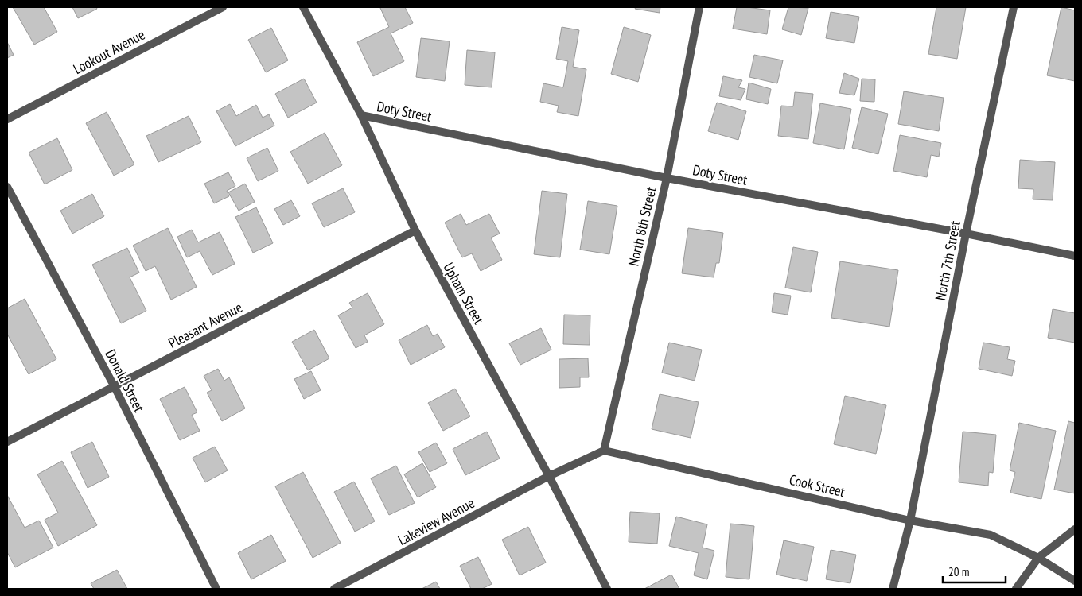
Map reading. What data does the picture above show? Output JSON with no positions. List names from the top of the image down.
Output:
{
  "streets": {
    "street": [
      "Lookout Avenue",
      "Doty Street",
      "North 8th Street",
      "North 7th Street",
      "Upham Street",
      "Pleasant Avenue",
      "Donald Street",
      "Cook Street",
      "Lakeview Avenue"
    ]
  },
  "crossings": [
    ["Doty Street", "North 8th Street"],
    ["Doty Street", "North 7th Street"],
    ["Doty Street", "Upham Street"],
    ["North 8th Street", "Cook Street"],
    ["North 7th Street", "Cook Street"],
    ["Upham Street", "Pleasant Avenue"],
    ["Upham Street", "Lakeview Avenue"],
    ["Pleasant Avenue", "Donald Street"]
  ],
  "scale_bar": "20 m"
}
